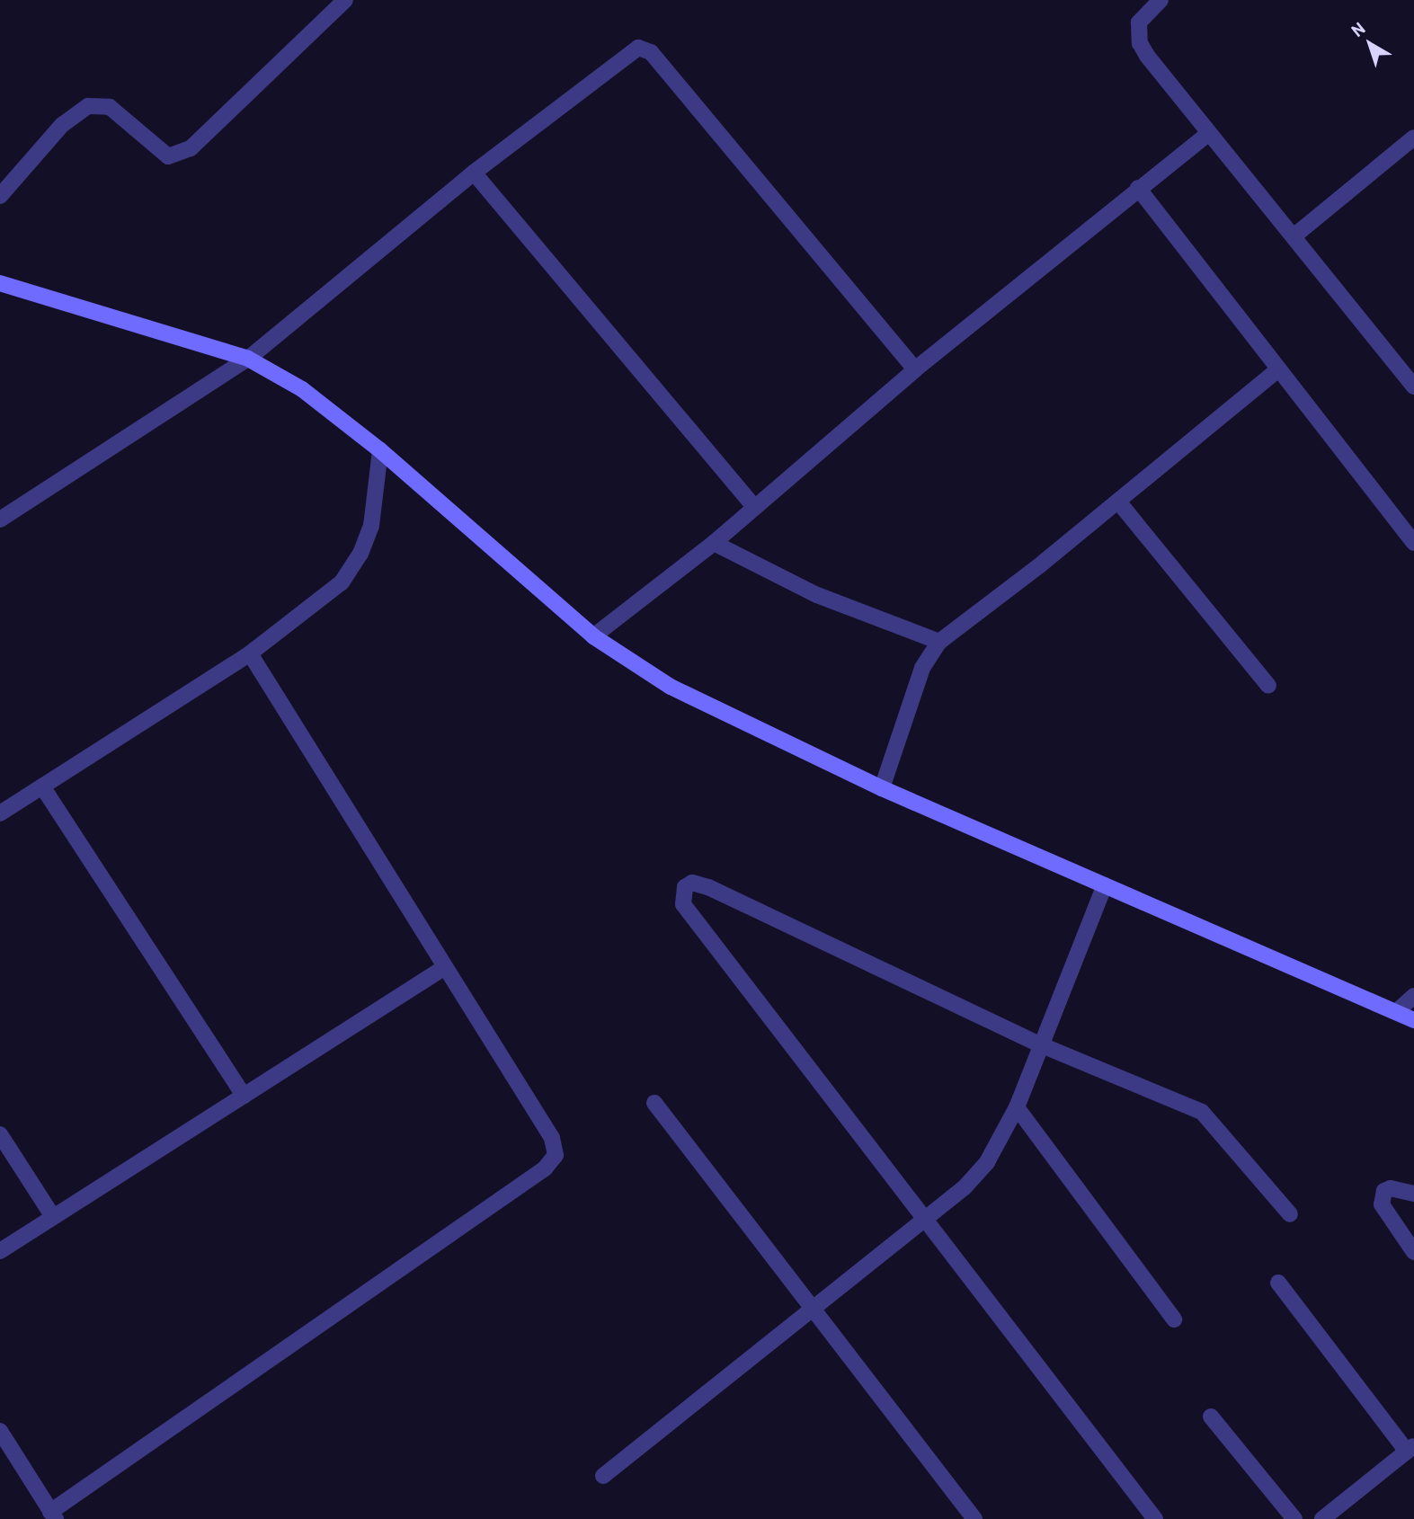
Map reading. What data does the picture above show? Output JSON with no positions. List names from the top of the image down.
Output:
{
  "north": "top left"
}
